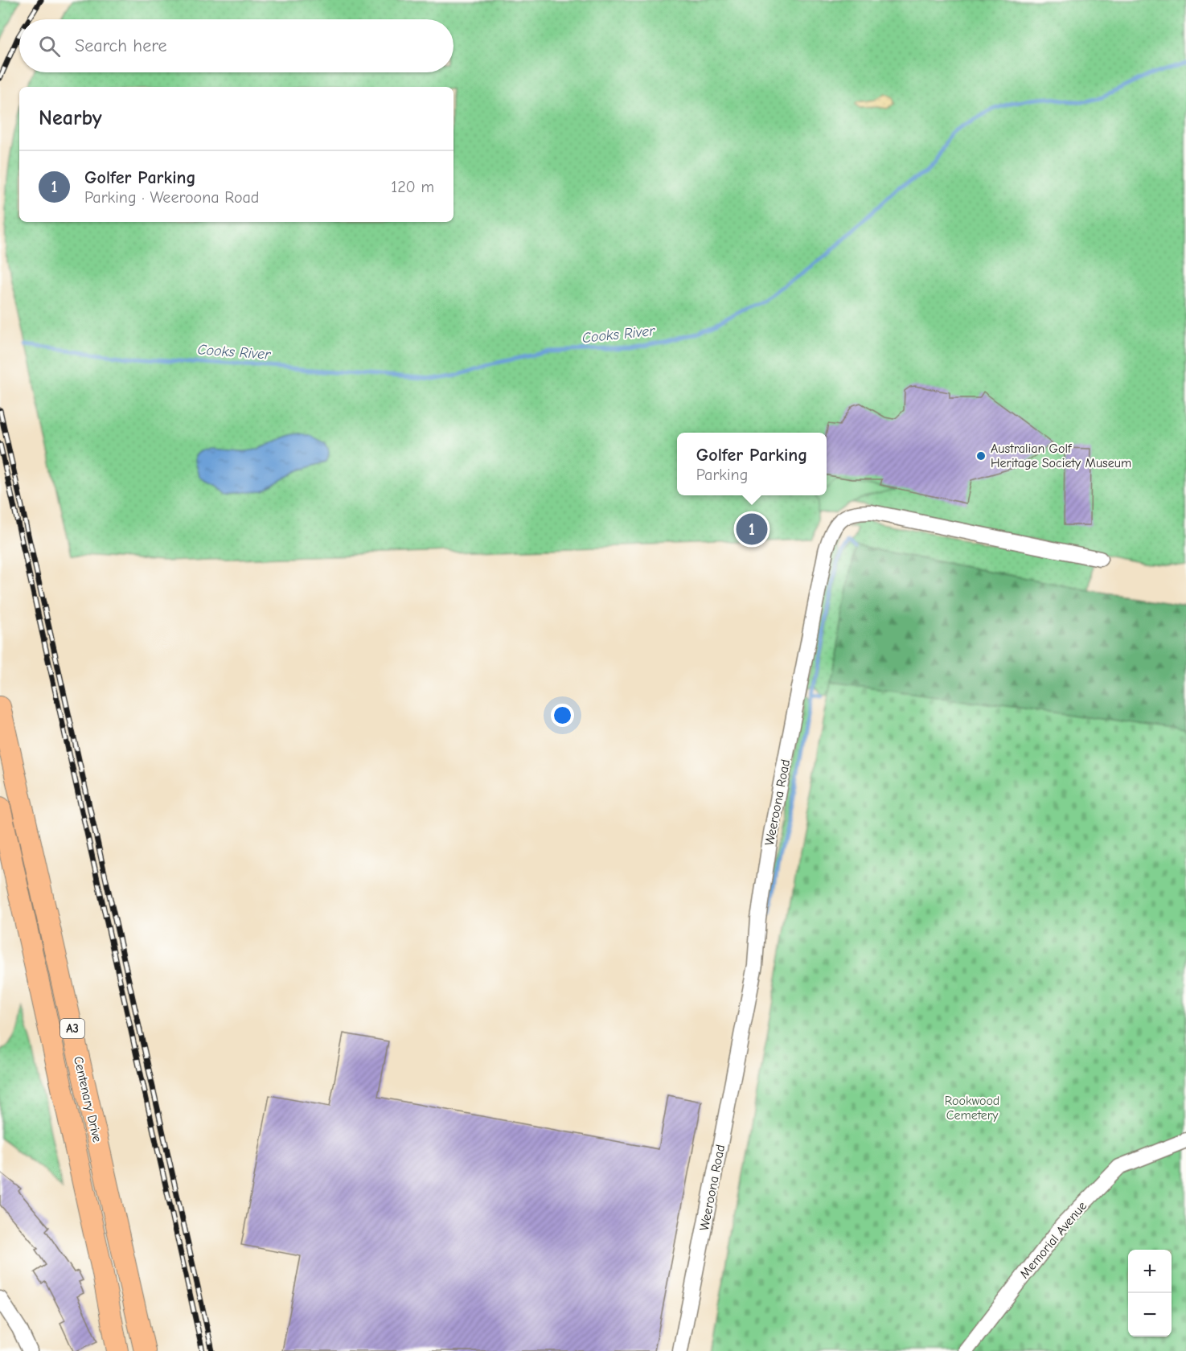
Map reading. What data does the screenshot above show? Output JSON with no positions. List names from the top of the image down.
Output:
{
  "streets": {
    "highway": ["A3", "Centenary Drive"],
    "street": ["Weeroona Road", "Memorial Avenue"]
  },
  "water": ["Cooks River"],
  "parks": ["Rookwood Cemetery"],
  "places": ["Australian Golf Heritage Society Museum"],
  "page": {
    "search": "Search here",
    "heading": "Nearby",
    "list": [
      {
        "mark": "1",
        "name": "Golfer Parking",
        "note": "Parking · Weeroona Road",
        "value": "120 m"
      }
    ],
    "popup": ["Golfer Parking", "Parking"],
    "pins": "1",
    "map_buttons": ["+", "−"]
  }
}
